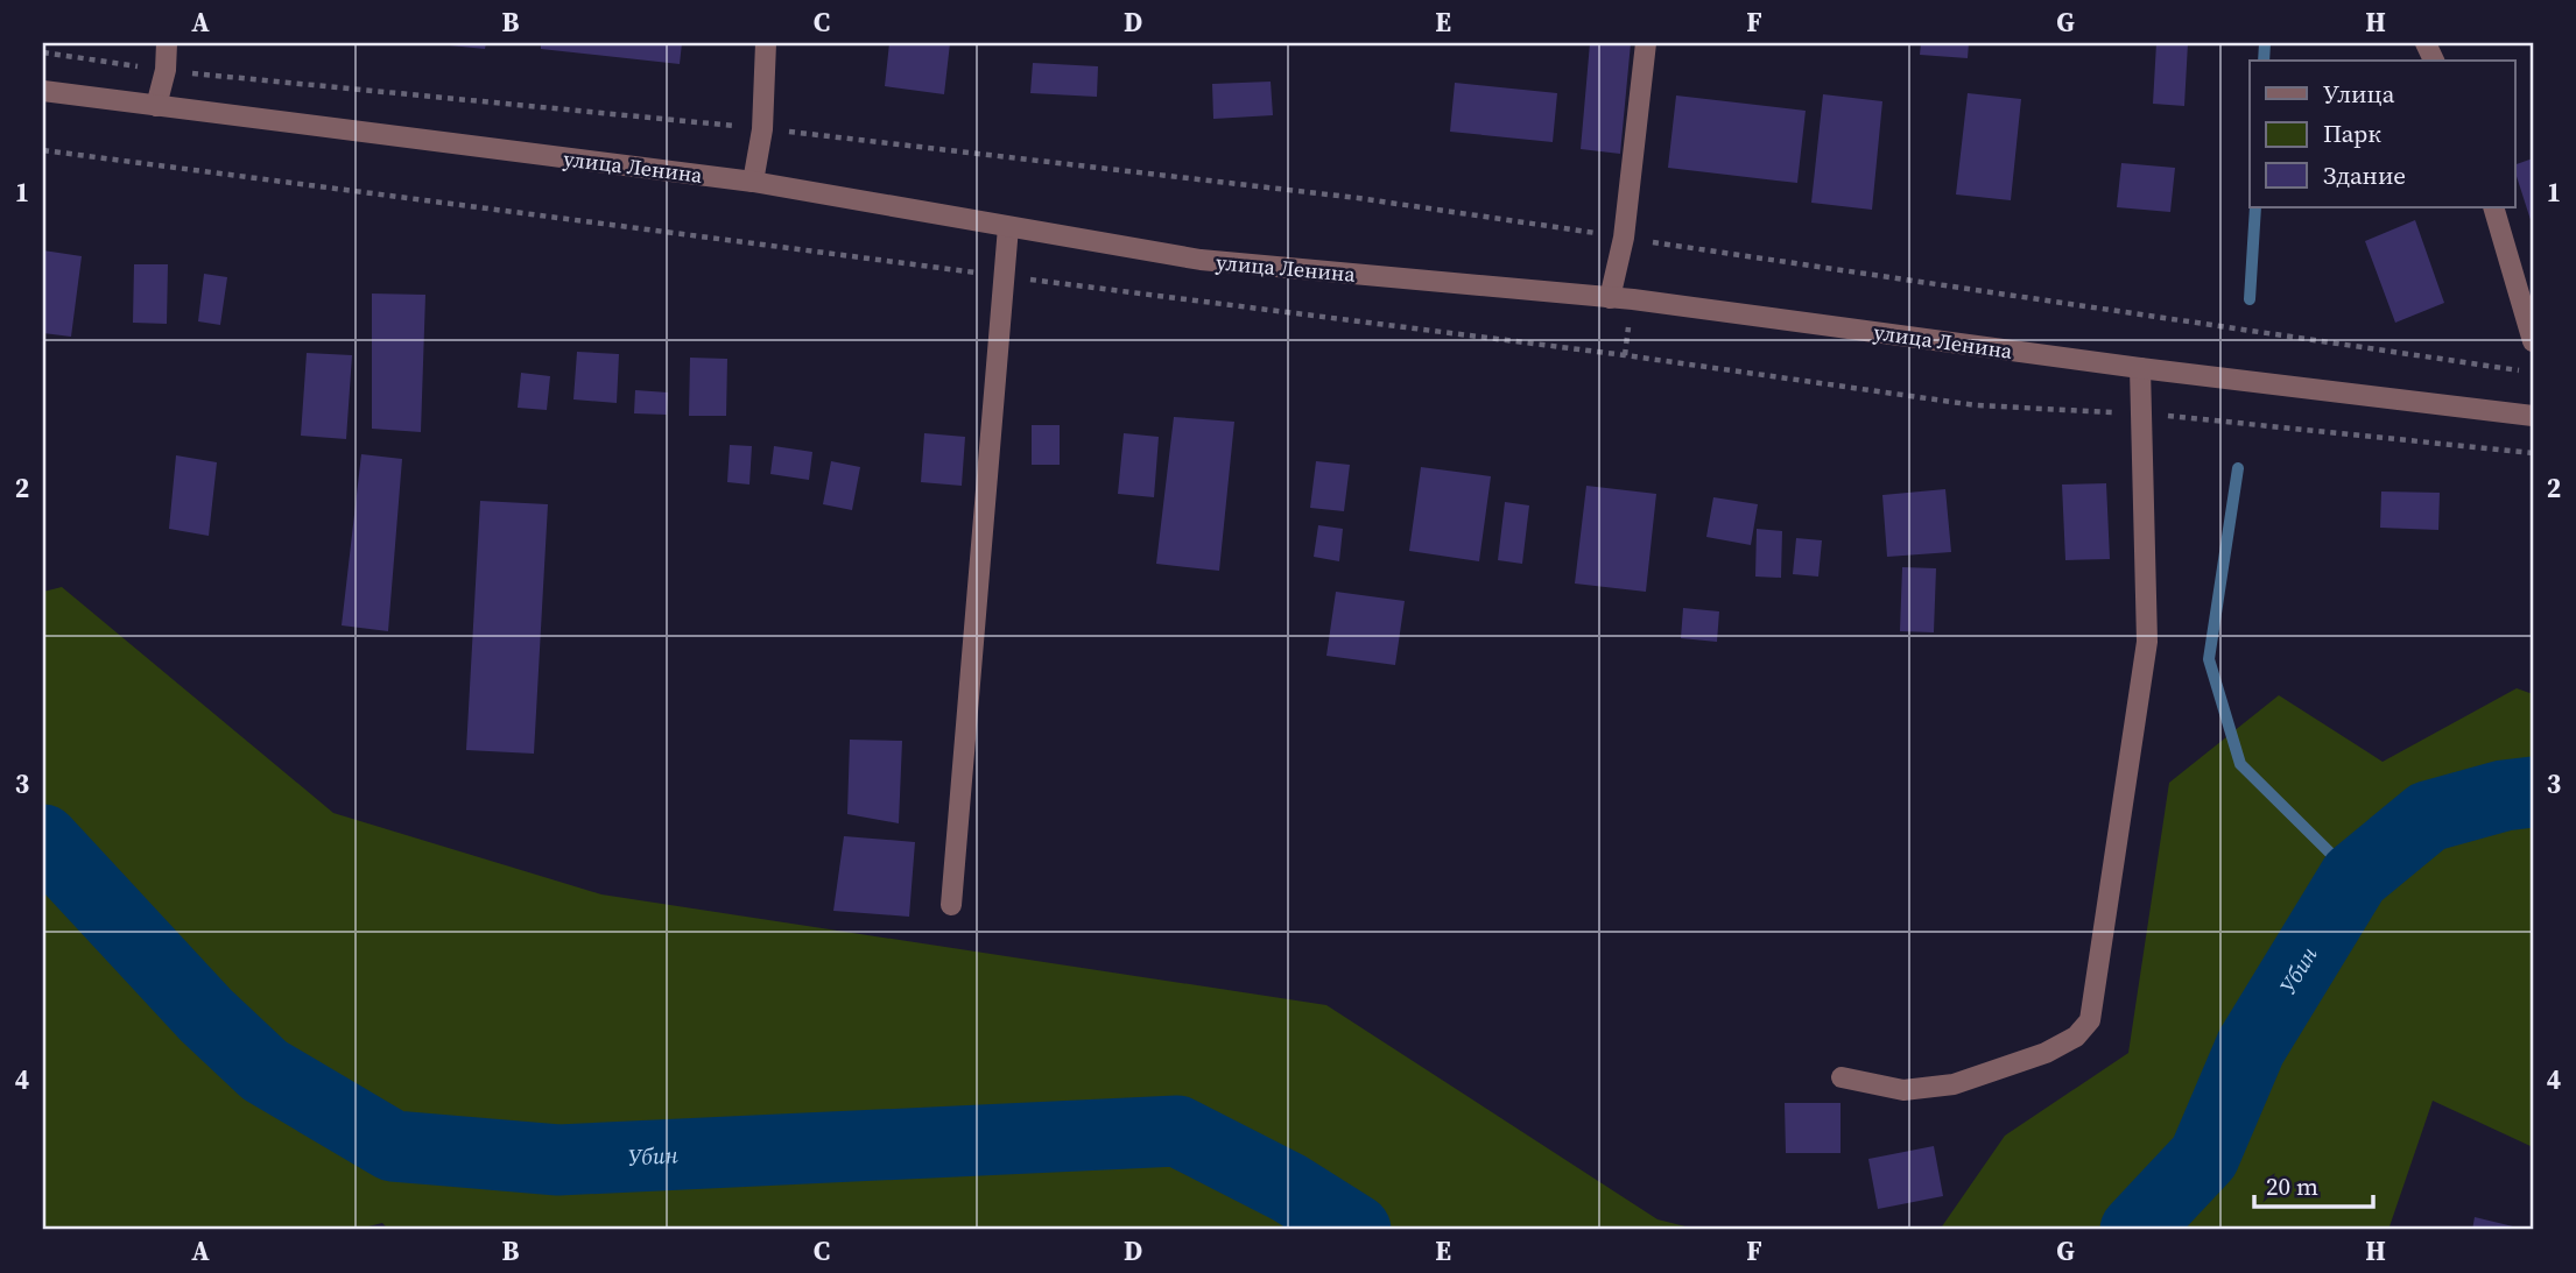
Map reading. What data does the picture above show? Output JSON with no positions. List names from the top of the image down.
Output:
{
  "streets": {
    "street": ["улица Ленина"]
  },
  "water": ["Убин"],
  "legend": ["Улица", "Парк", "Здание"],
  "scale_bar": "20 m",
  "grid": {
    "columns": [
      "A",
      "B",
      "C",
      "D",
      "E",
      "F",
      "G",
      "H"
    ],
    "rows": [
      "1",
      "2",
      "3",
      "4"
    ]
  }
}
